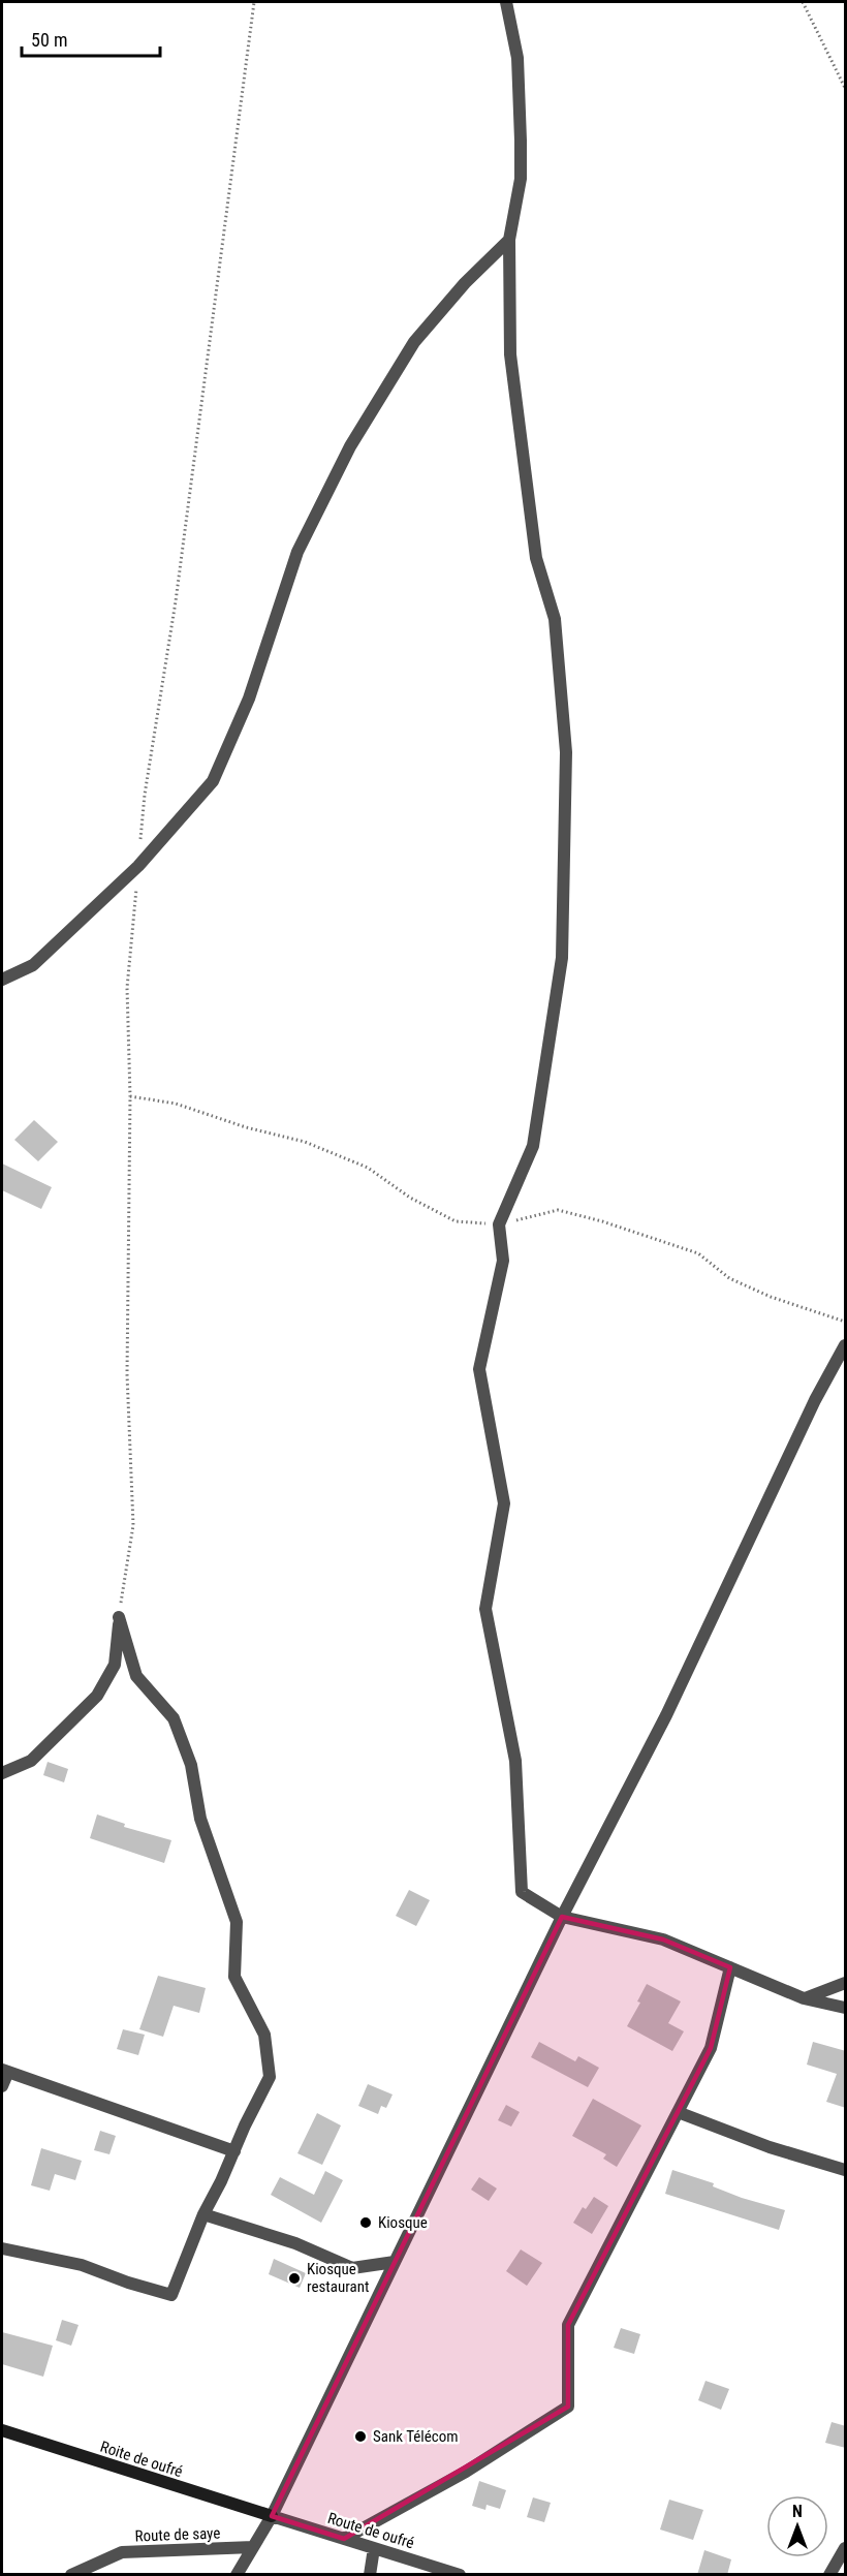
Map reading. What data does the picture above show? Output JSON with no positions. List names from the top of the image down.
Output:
{
  "streets": {
    "street": ["Roite de oufré", "Route de oufré", "Route de saye"]
  },
  "crossings": [
    ["Roite de oufré", "Route de oufré"]
  ],
  "places": ["Kiosque", "Kiosque restaurant", "Sank Télécom"],
  "scale_bar": "50 m",
  "north": "top"
}
